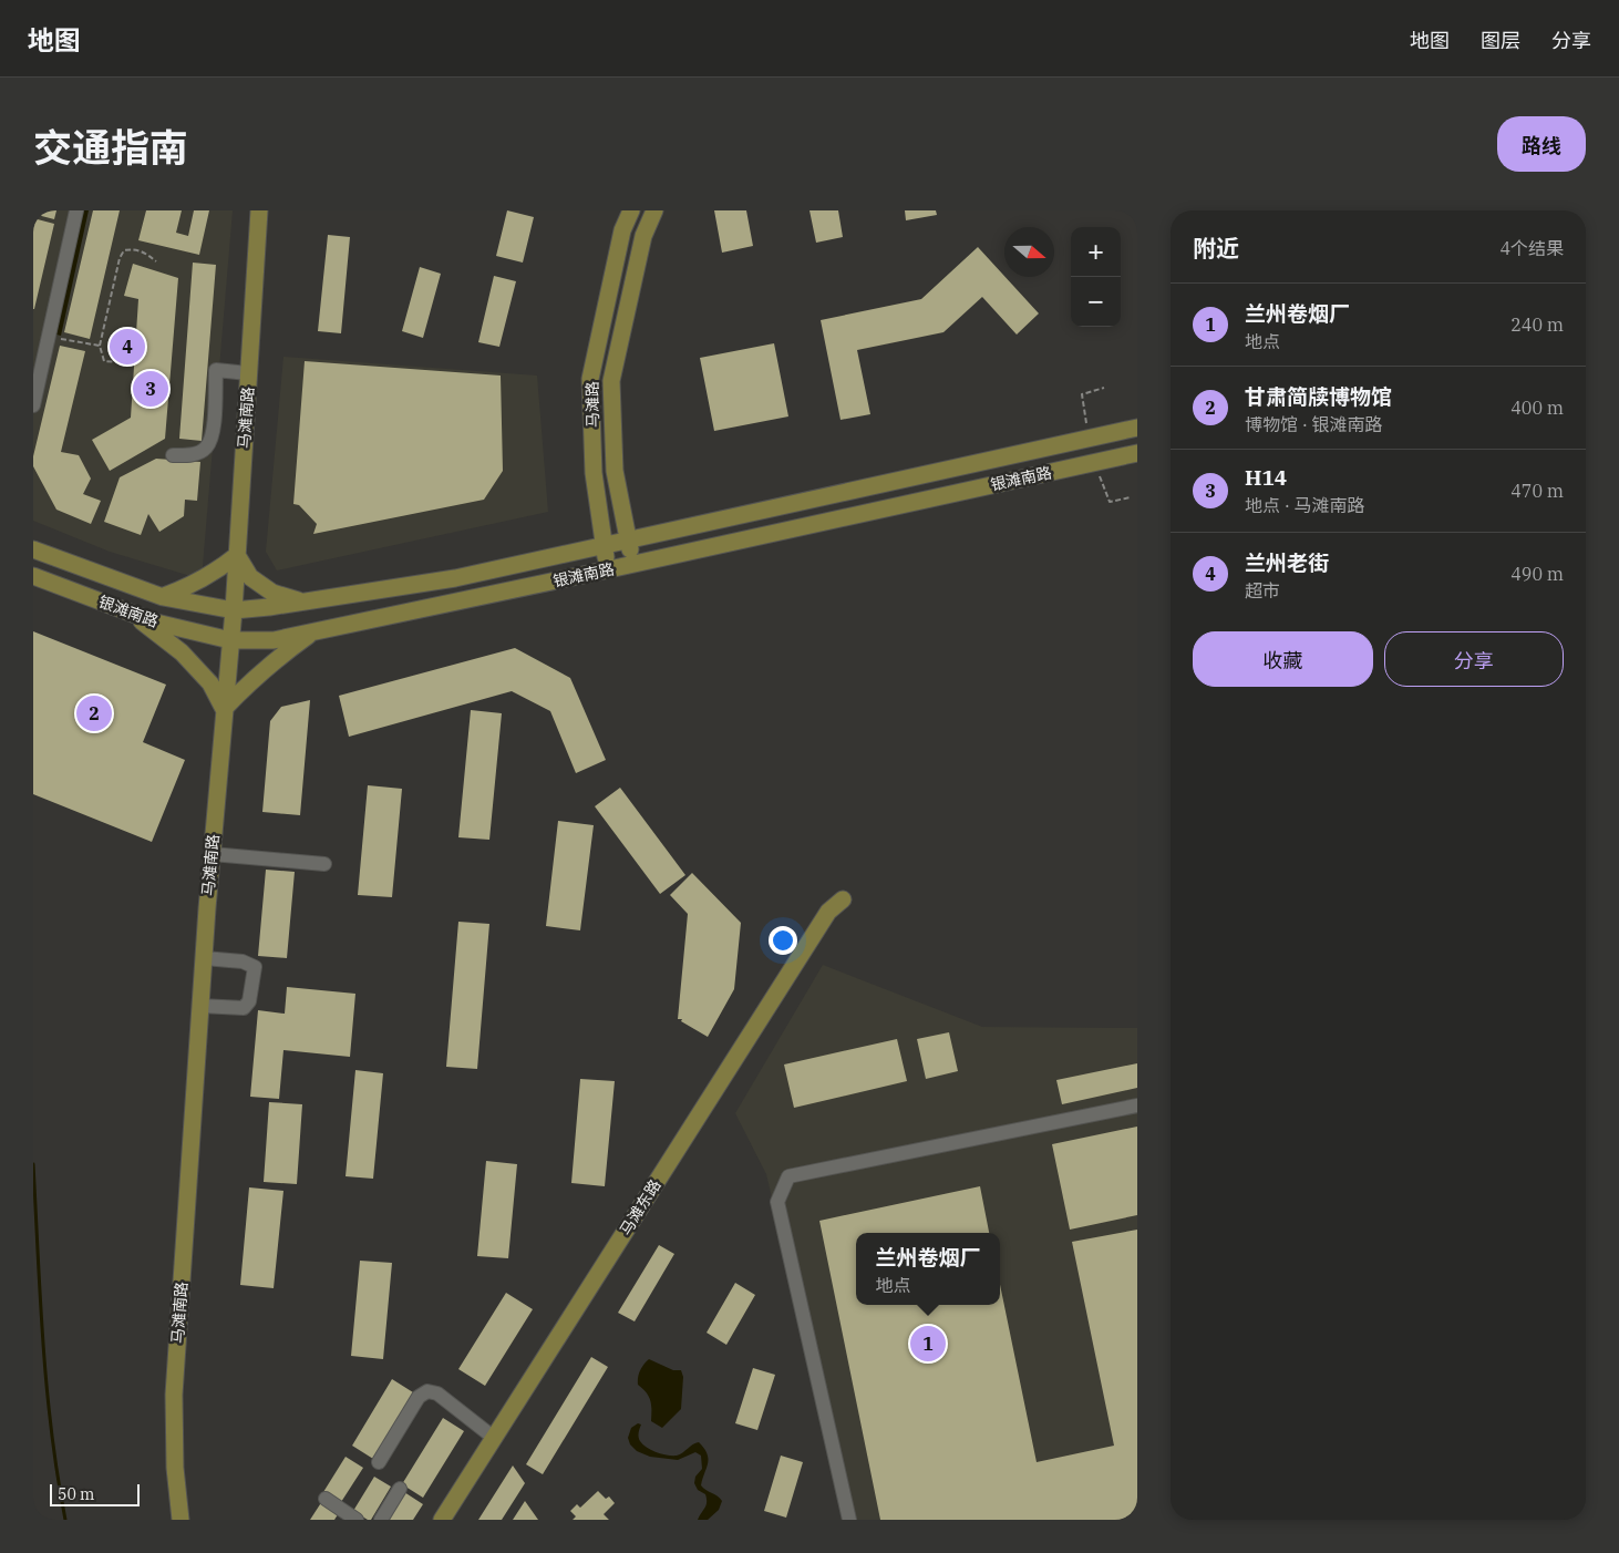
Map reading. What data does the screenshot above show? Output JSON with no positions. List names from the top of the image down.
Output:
{
  "streets": {
    "main road": [
      "马滩路",
      "马滩南路",
      "银滩南路",
      "马滩东路"
    ]
  },
  "crossings": [
    ["马滩路", "银滩南路"],
    ["马滩南路", "银滩南路"]
  ],
  "scale_bar": "50 m",
  "north": "right",
  "page": {
    "header": "地图",
    "nav": ["地图", "图层", "分享"],
    "title": "交通指南",
    "buttons": [
      "路线",
      ["收藏", "分享"]
    ],
    "heading": ["附近", "4个结果"],
    "map_buttons": ["+", "−"],
    "list": [
      {
        "mark": "1",
        "name": "兰州卷烟厂",
        "note": "地点",
        "value": "240 m"
      },
      {
        "mark": "2",
        "name": "甘肃简牍博物馆",
        "note": "博物馆 · 银滩南路",
        "value": "400 m"
      },
      {
        "mark": "3",
        "name": "H14",
        "note": "地点 · 马滩南路",
        "value": "470 m"
      },
      {
        "mark": "4",
        "name": "兰州老街",
        "note": "超市",
        "value": "490 m"
      }
    ],
    "pins": [
      "4",
      "3",
      "2",
      "1"
    ],
    "popup": ["兰州卷烟厂", "地点"],
    "scale": "50 m"
  }
}
